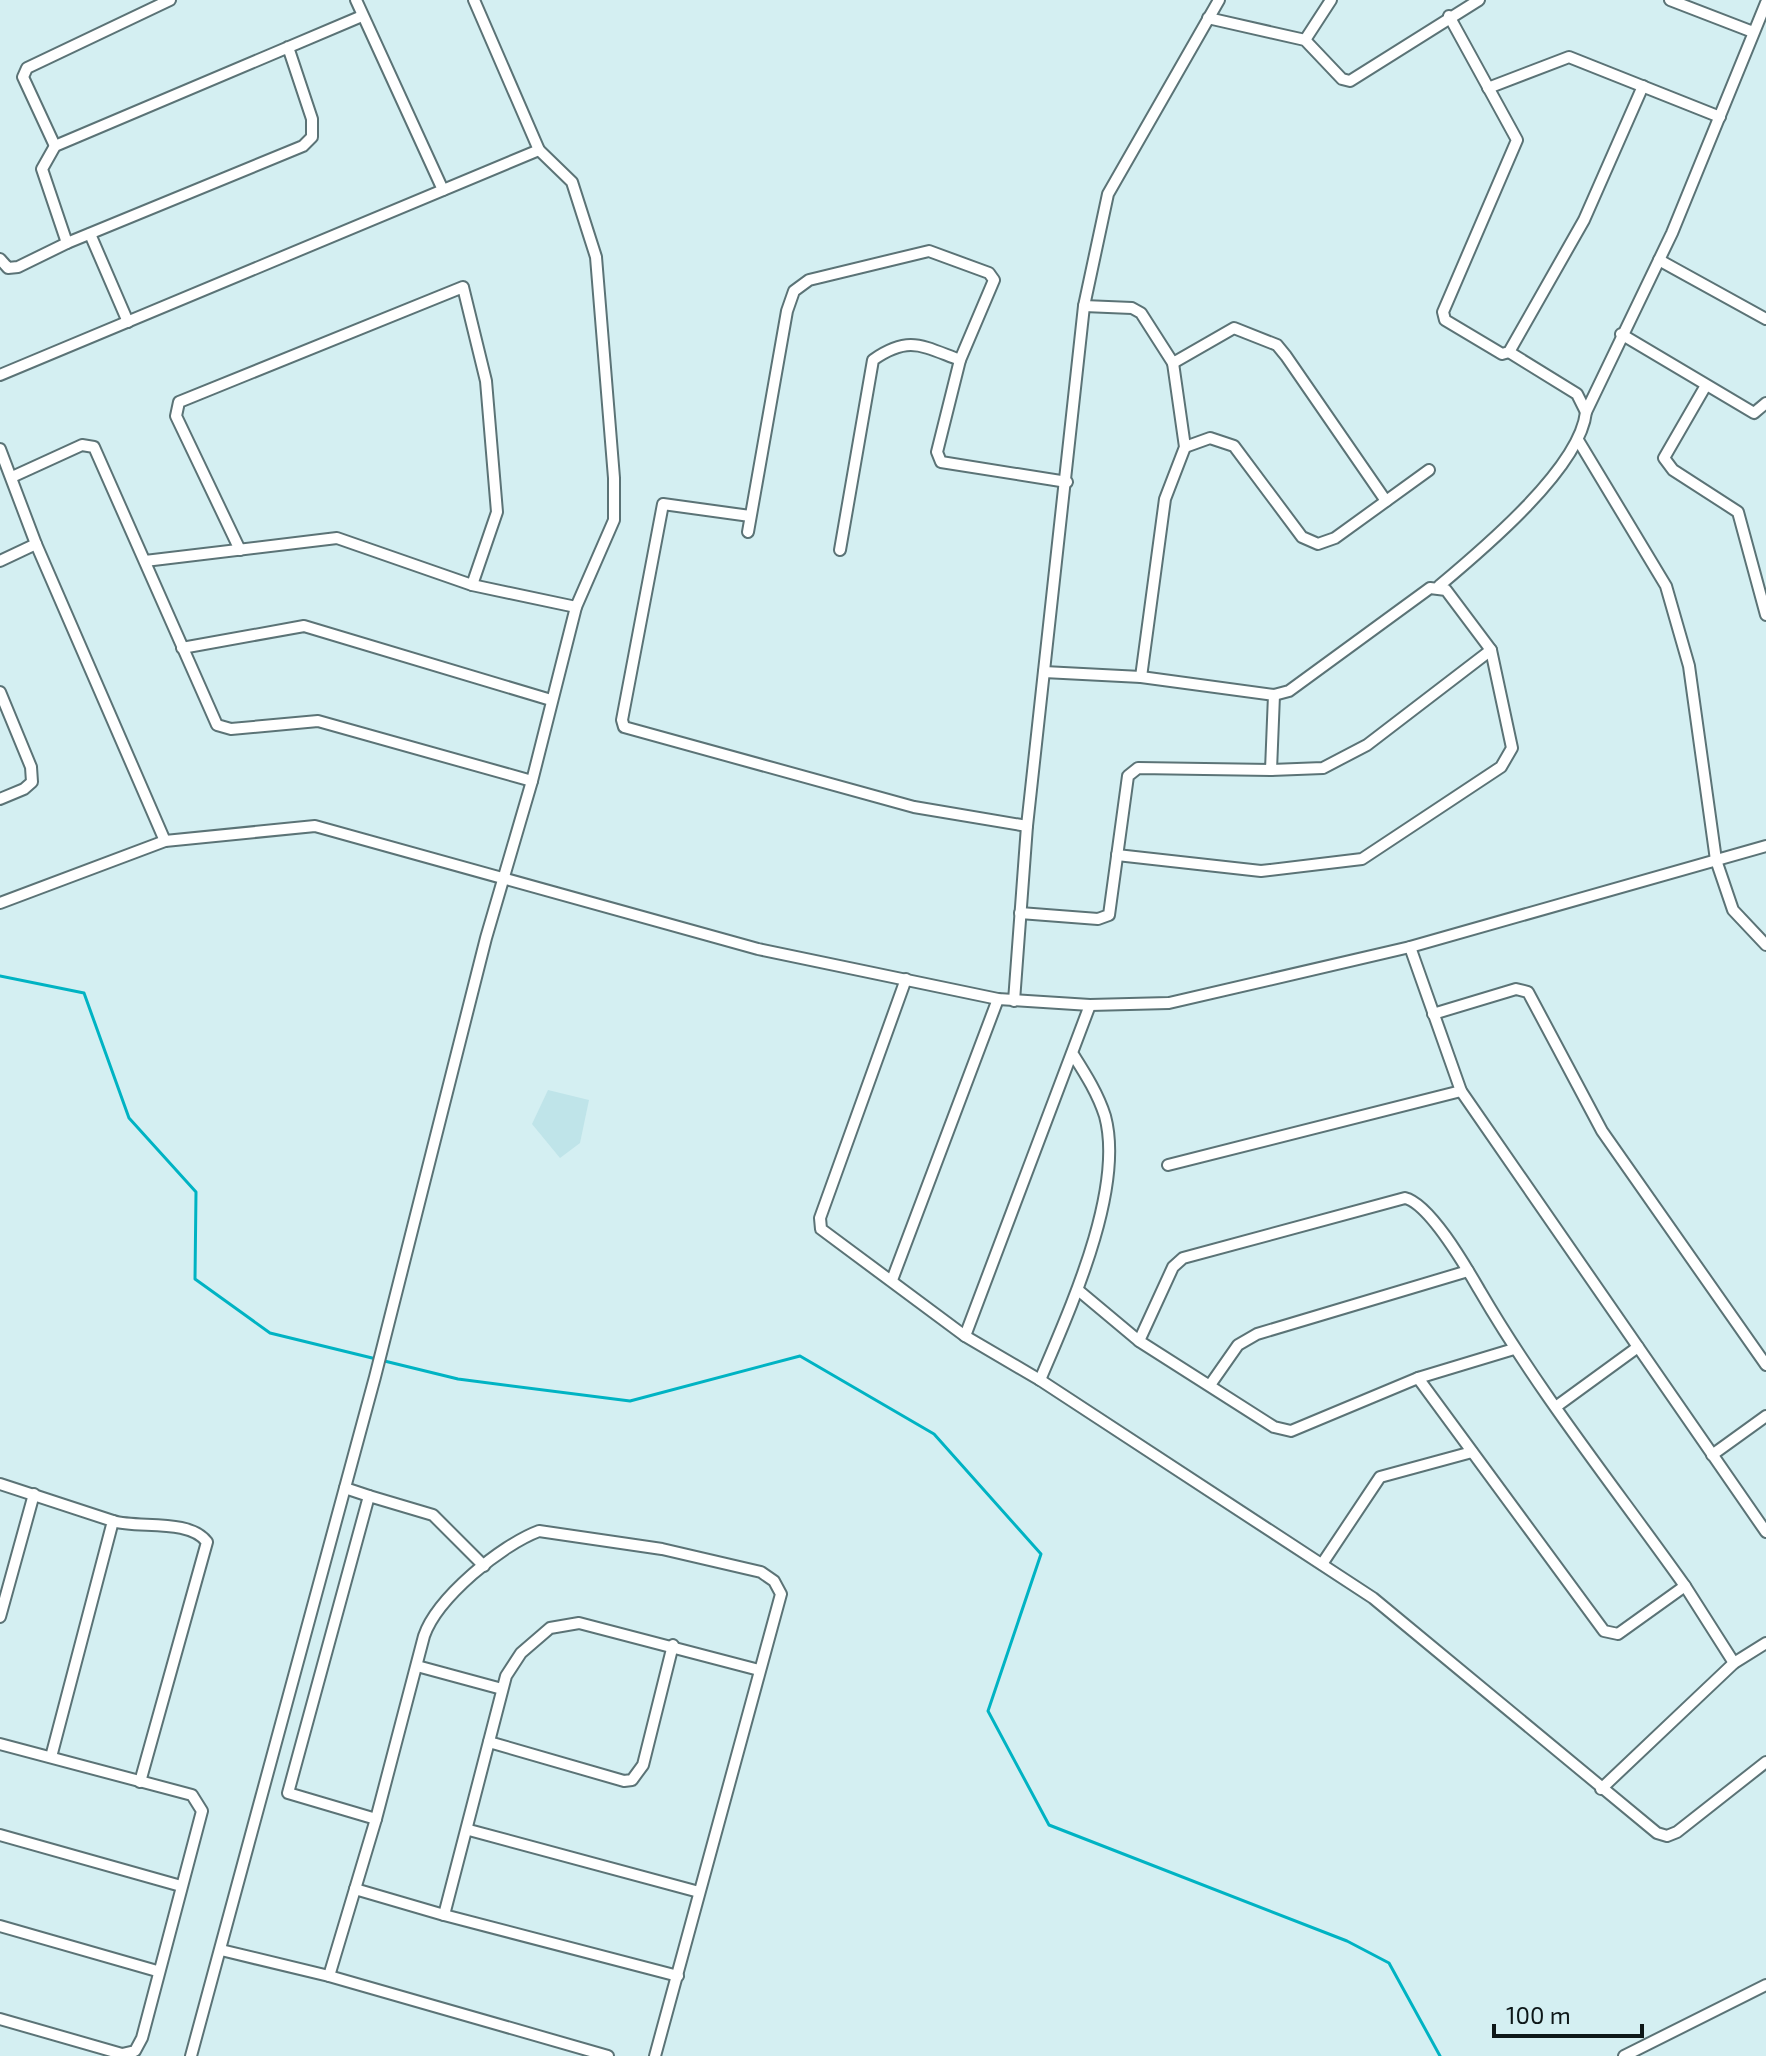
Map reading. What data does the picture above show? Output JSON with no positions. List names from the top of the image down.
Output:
{
  "scale_bar": "100 m"
}
